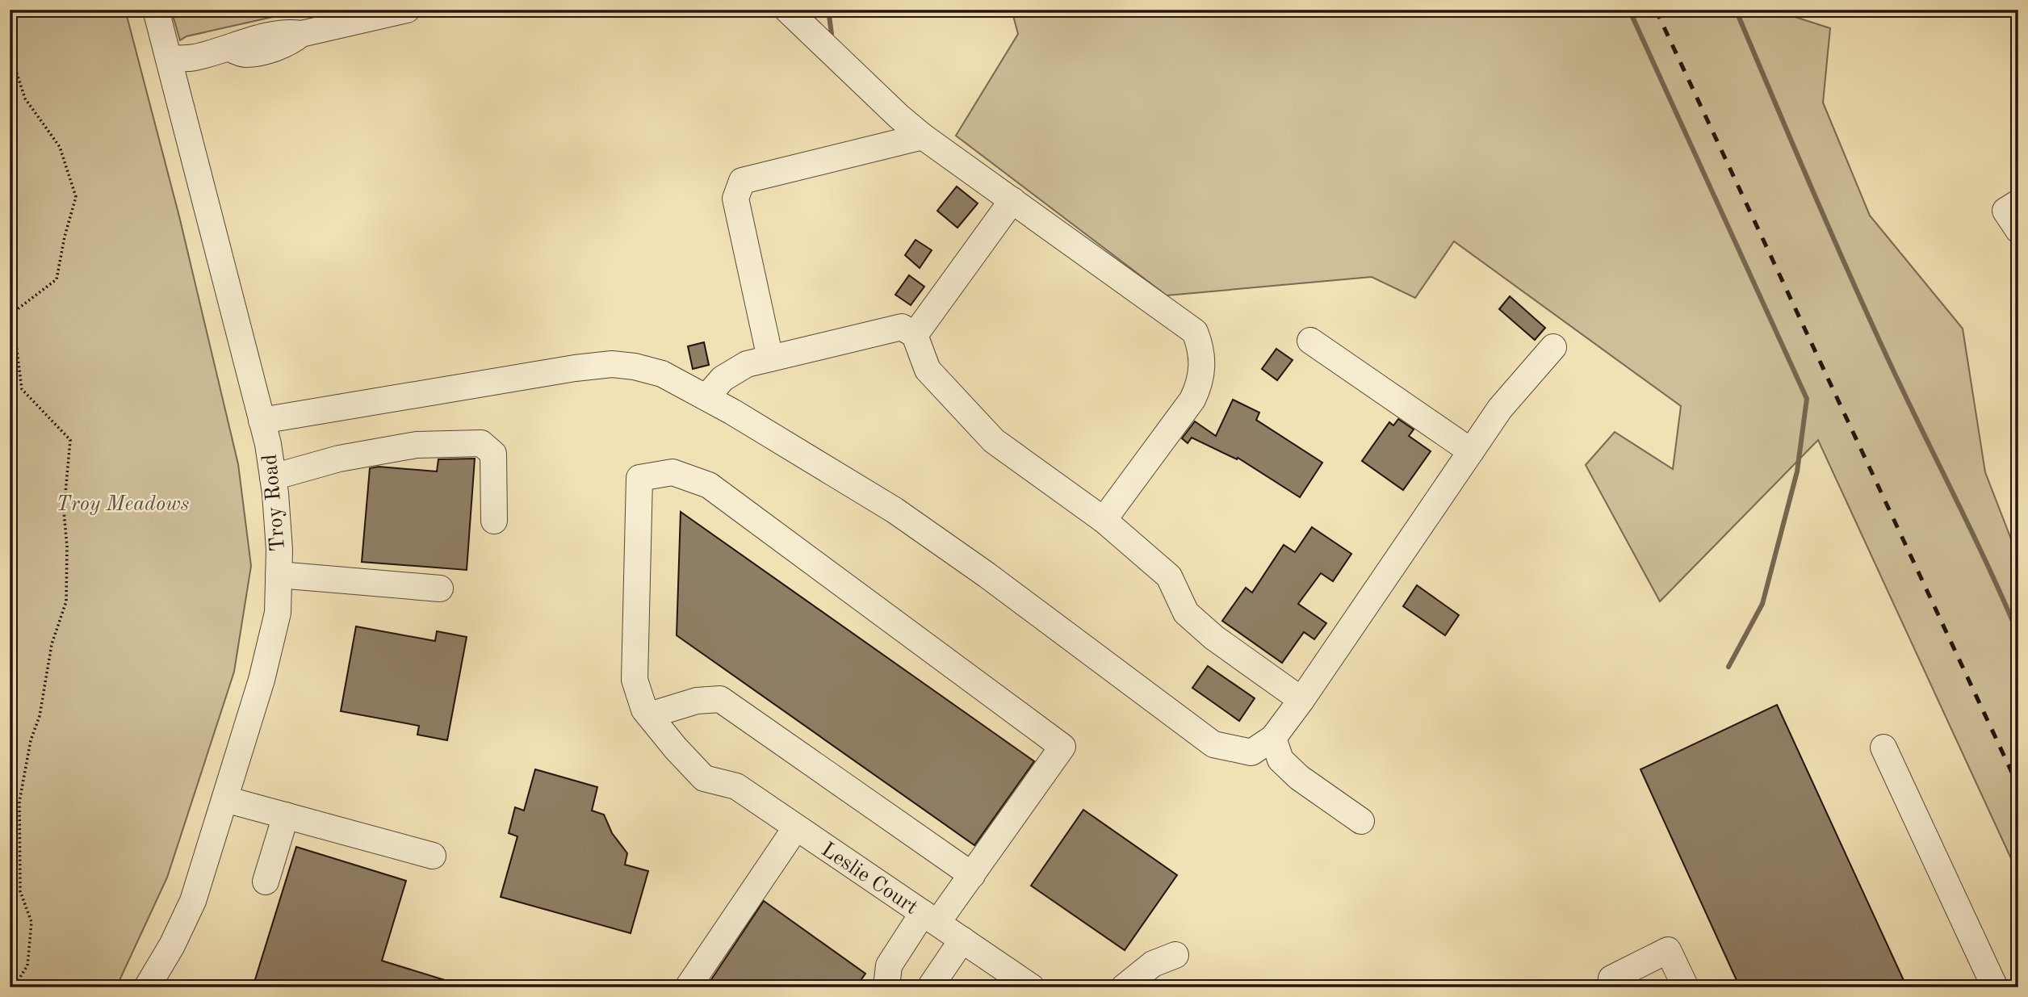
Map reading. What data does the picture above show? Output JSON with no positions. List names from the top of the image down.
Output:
{
  "streets": {
    "street": ["Troy Road", "Leslie Court"]
  },
  "parks": ["Troy Meadows"]
}
